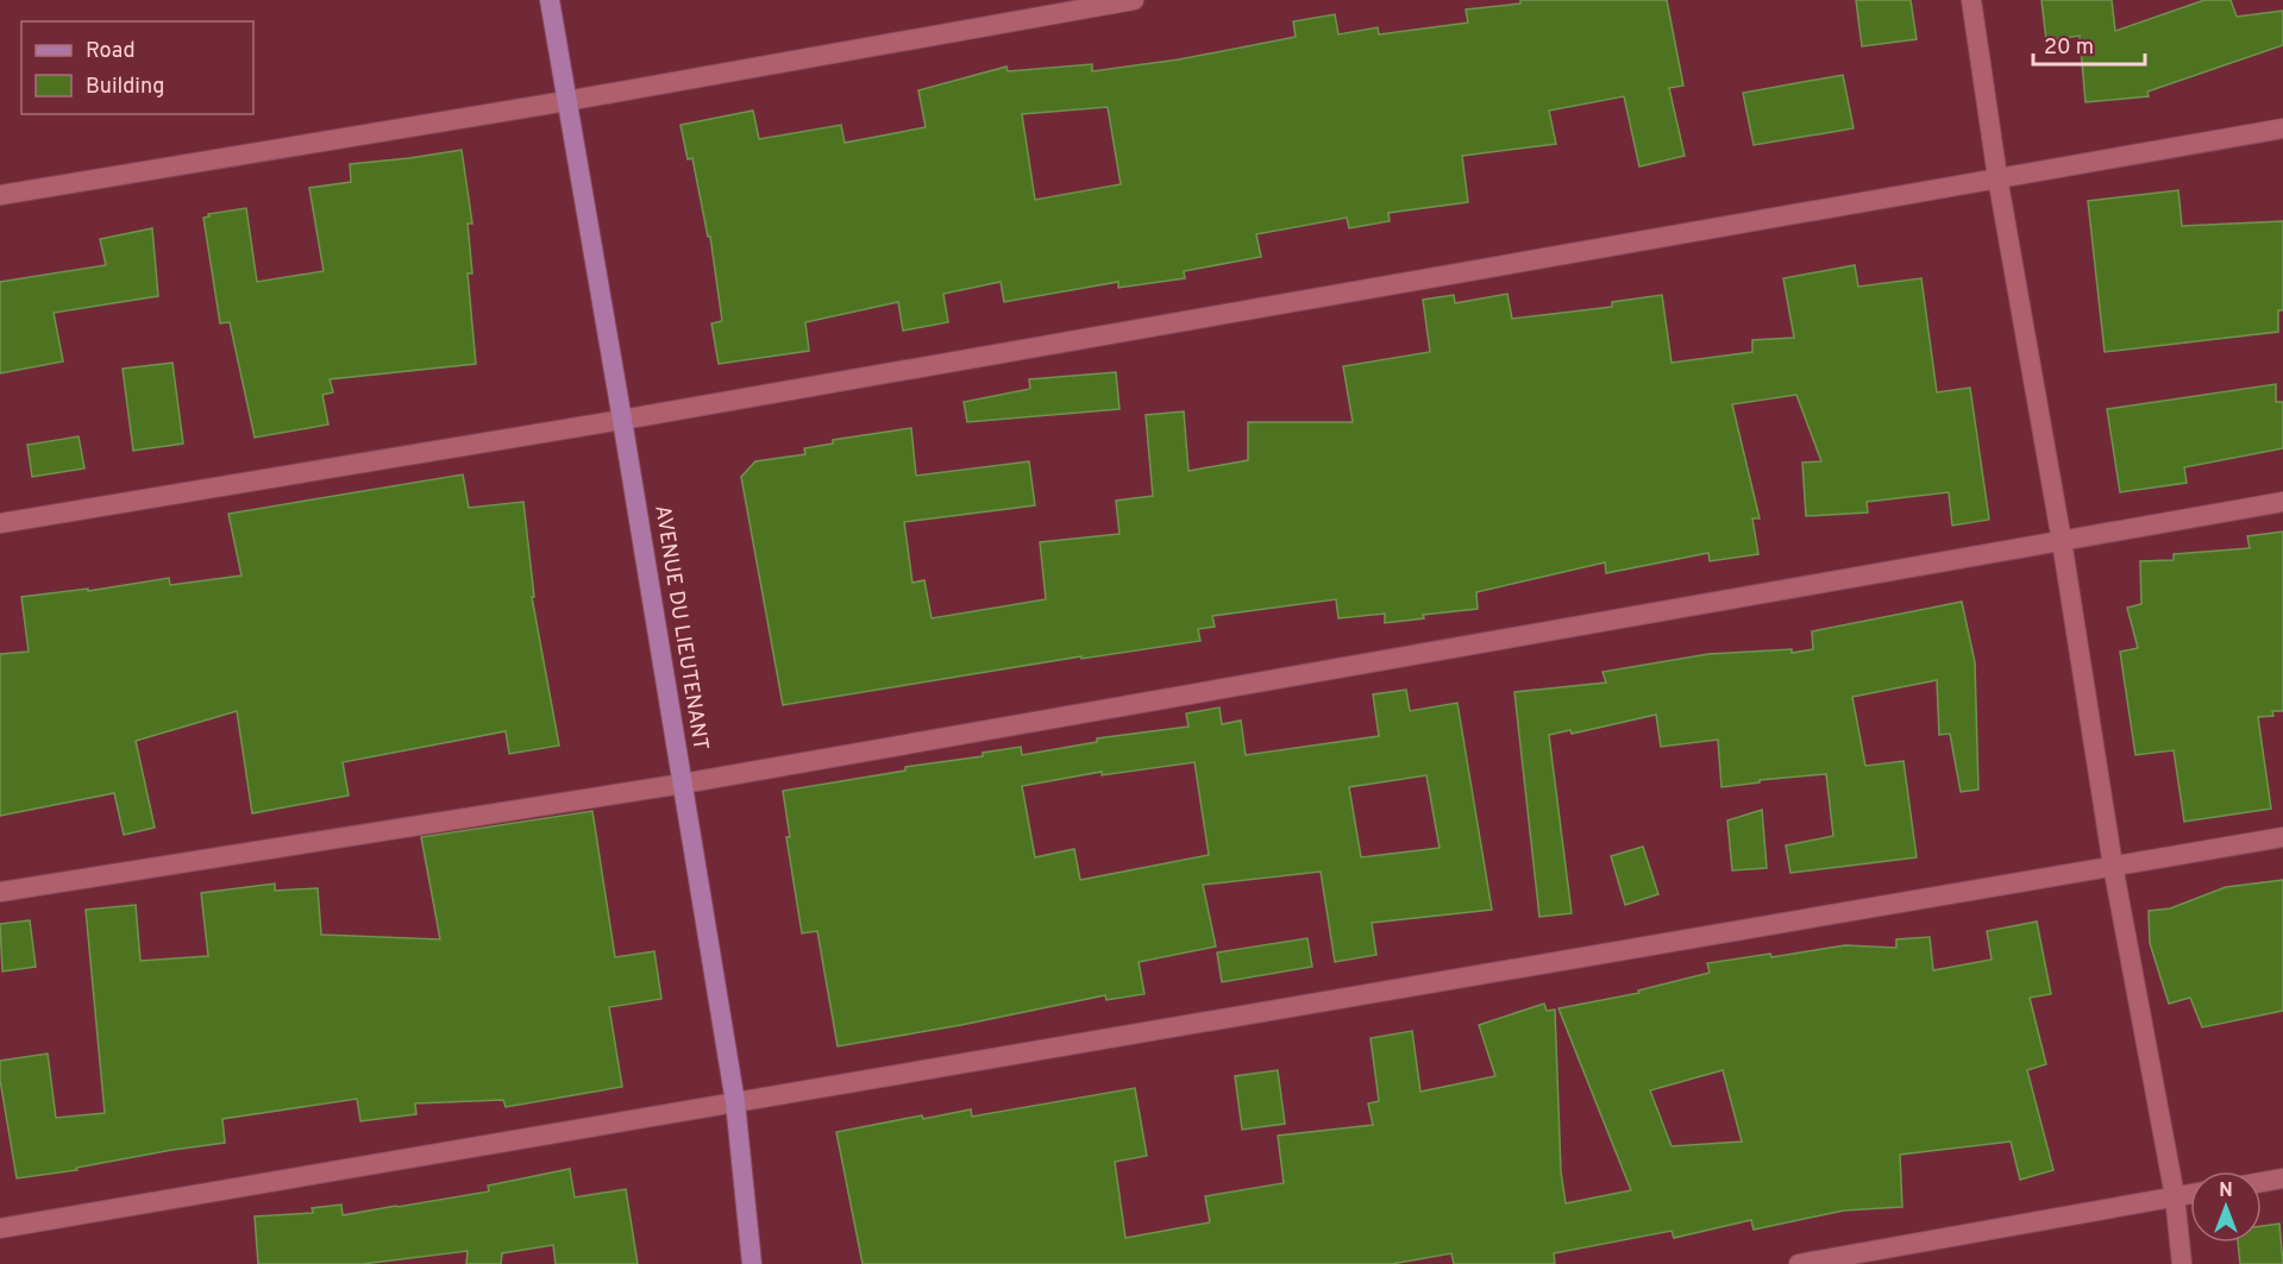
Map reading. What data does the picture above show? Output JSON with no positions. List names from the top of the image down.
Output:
{
  "streets": {
    "main road": ["AVENUE DU LIEUTENANT"]
  },
  "legend": ["Road", "Building"],
  "scale_bar": "20 m",
  "north": "top"
}
